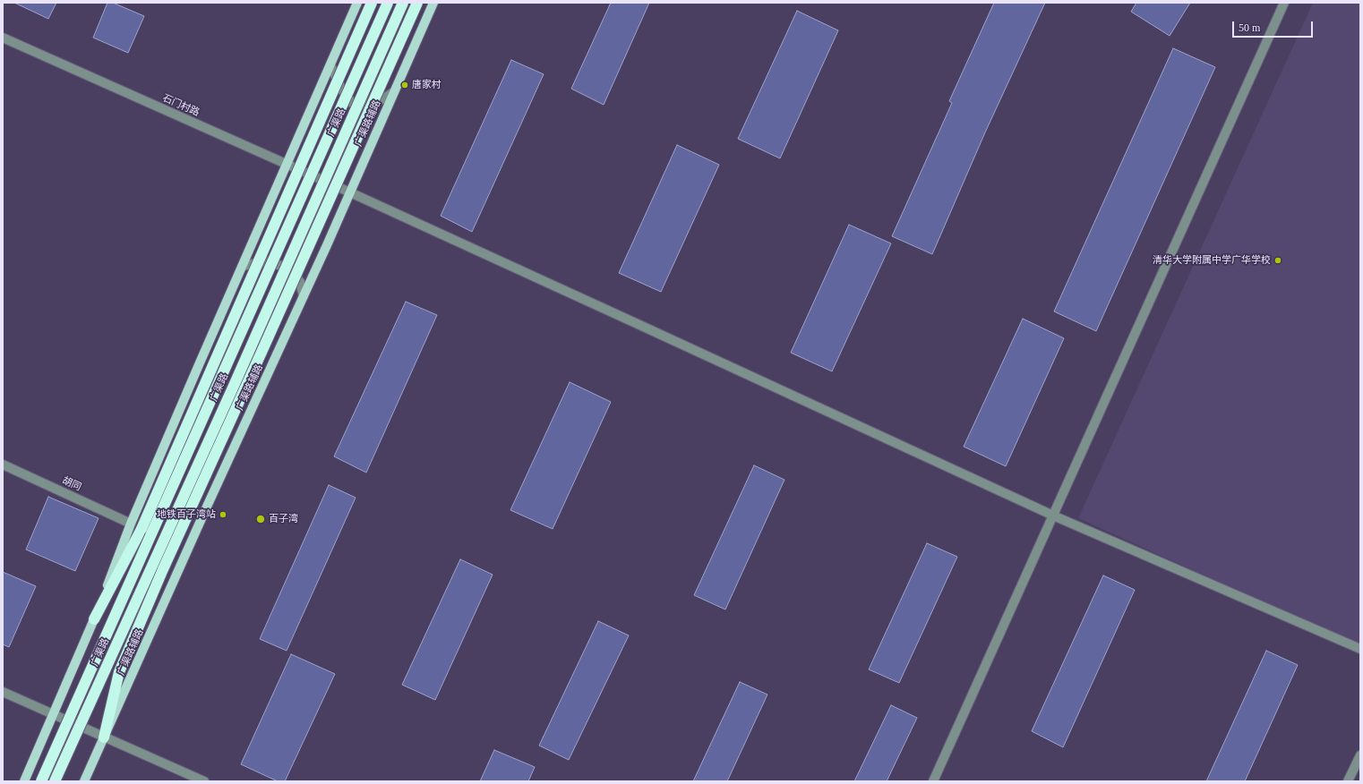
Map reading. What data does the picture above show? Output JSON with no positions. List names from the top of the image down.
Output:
{
  "streets": {
    "highway": ["广渠路"],
    "main road": ["广渠路辅路"],
    "street": ["石门村路", "胡同"]
  },
  "crossings": [
    ["石门村路", "广渠路"],
    ["石门村路", "广渠路辅路"],
    ["广渠路", "胡同"]
  ],
  "places": [
    "唐家村",
    "清华大学附属中学广华学校",
    "地铁百子湾站",
    "百子湾"
  ],
  "scale_bar": "50 m"
}
